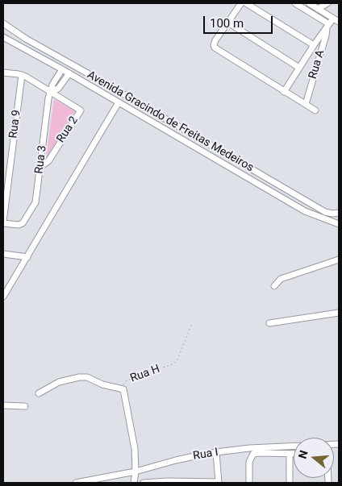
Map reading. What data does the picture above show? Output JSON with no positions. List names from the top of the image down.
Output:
{
  "streets": {
    "street": [
      "Rua A",
      "Avenida Gracindo de Freitas Medeiros",
      "Rua 9",
      "Rua 2",
      "Rua 3",
      "Rua H",
      "Rua I"
    ]
  },
  "crossings": [
    ["Avenida Gracindo de Freitas Medeiros", "Rua 3"],
    ["Rua 9", "Rua 3"],
    ["Rua 2", "Rua 3"],
    ["Rua H", "Rua I"]
  ],
  "scale_bar": "100 m",
  "north": "left"
}
